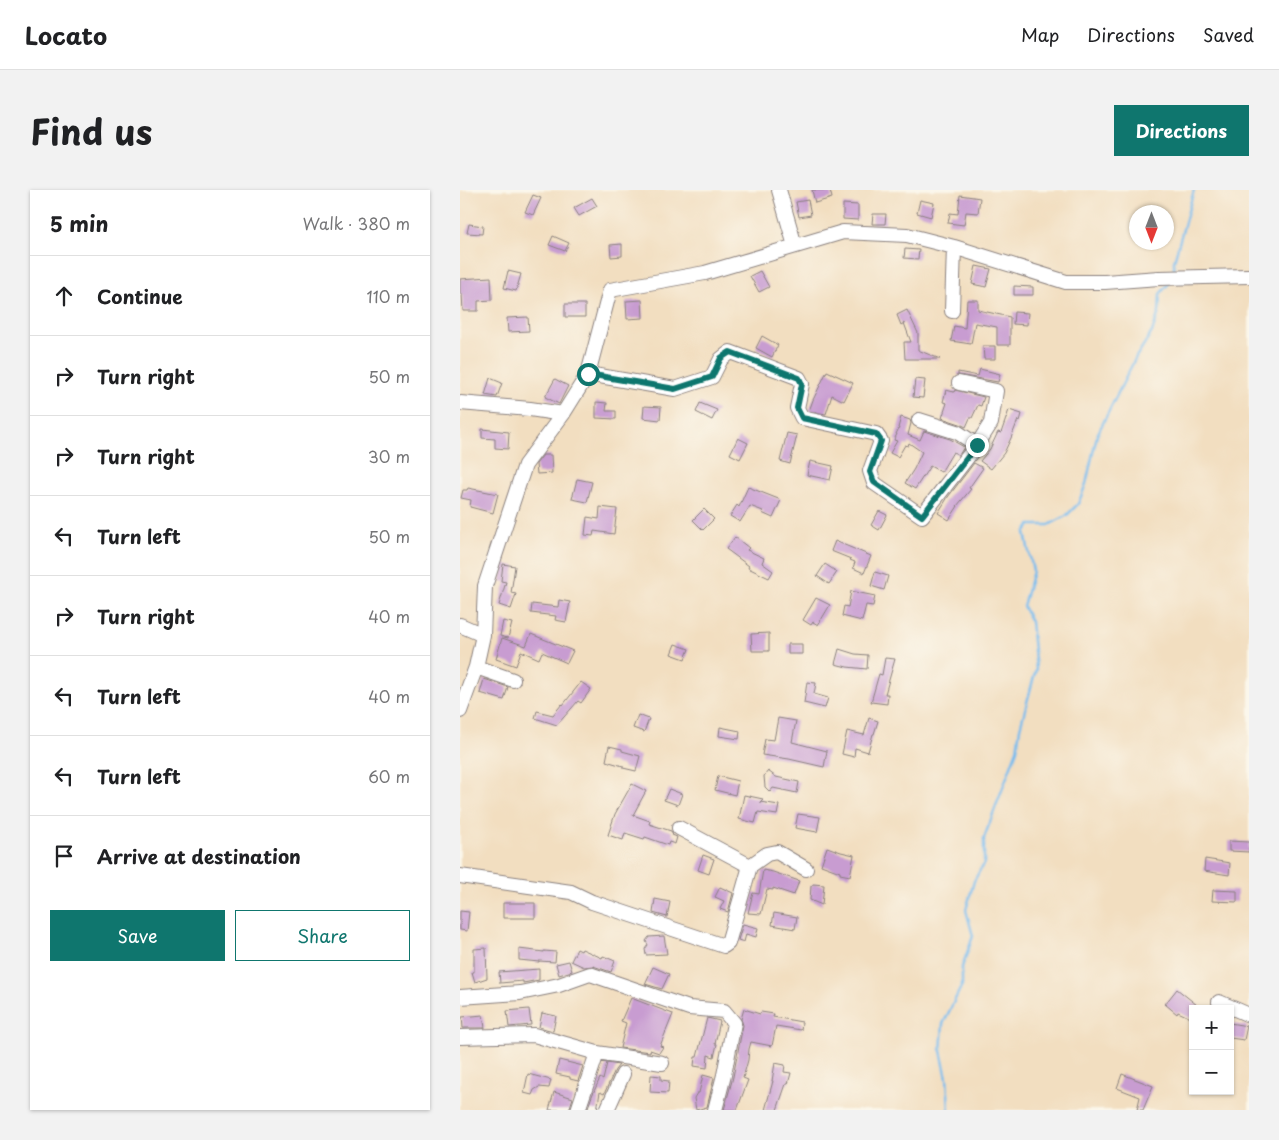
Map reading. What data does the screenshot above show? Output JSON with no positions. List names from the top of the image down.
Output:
{
  "north": "bottom",
  "page": {
    "header": "Locato",
    "nav": ["Map", "Directions", "Saved"],
    "title": "Find us",
    "buttons": [
      "Directions",
      ["Save", "Share"]
    ],
    "heading": ["5 min", "Walk · 380 m"],
    "list": [
      ["Continue", "110 m"],
      ["Turn right", "50 m"],
      ["Turn right", "30 m"],
      ["Turn left", "50 m"],
      ["Turn right", "40 m"],
      ["Turn left", "40 m"],
      ["Turn left", "60 m"],
      "Arrive at destination"
    ],
    "map_buttons": ["+", "−"]
  }
}
